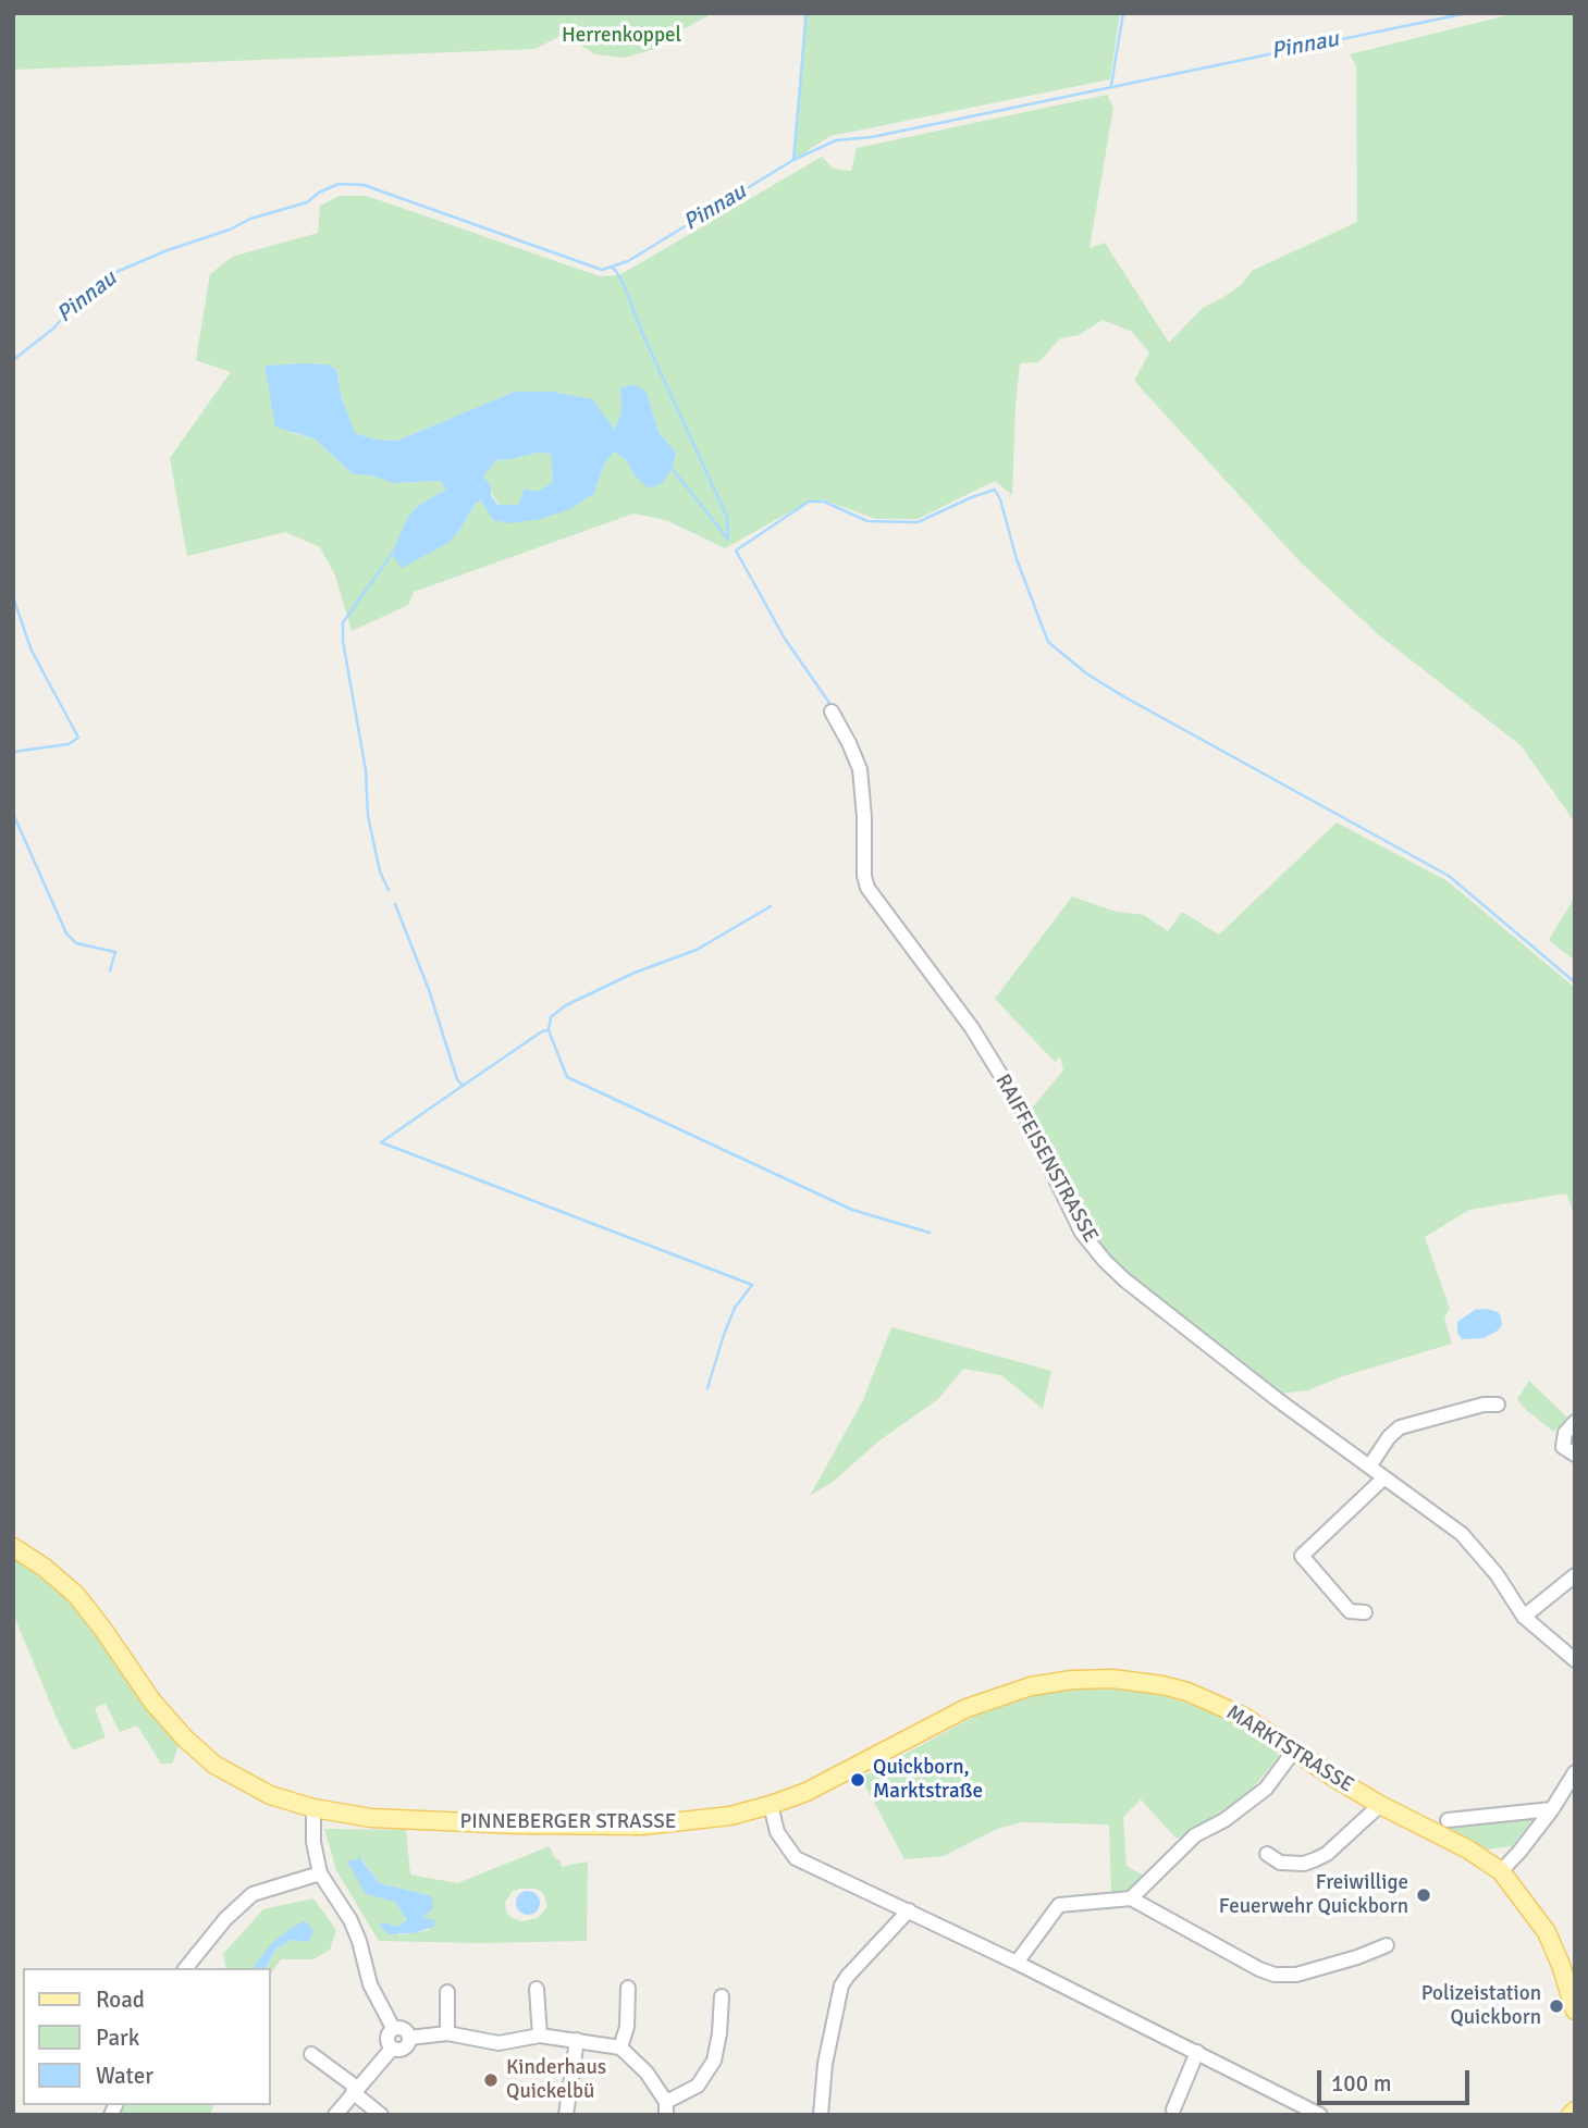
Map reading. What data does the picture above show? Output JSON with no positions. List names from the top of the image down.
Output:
{
  "streets": {
    "main road": ["MARKTSTRASSE", "PINNEBERGER STRASSE"],
    "street": ["RAIFFEISENSTRASSE"]
  },
  "crossings": [
    ["MARKTSTRASSE", "PINNEBERGER STRASSE"]
  ],
  "water": ["Pinnau"],
  "parks": ["Herrenkoppel"],
  "places": [
    "Quickborn, Marktstraße",
    "Freiwillige Feuerwehr Quickborn",
    "Polizeistation Quickborn",
    "Kinderhaus Quickelbü"
  ],
  "legend": ["Road", "Park", "Water"],
  "scale_bar": "100 m"
}
